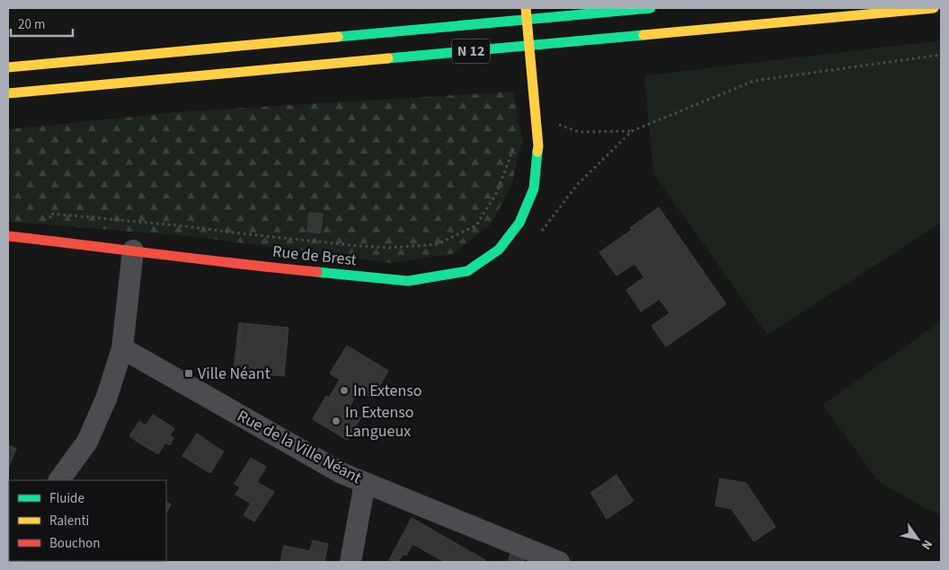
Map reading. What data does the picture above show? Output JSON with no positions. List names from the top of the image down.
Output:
{
  "streets": {
    "main road": ["N 12", "Rue de Brest"],
    "street": ["Rue de la Ville Néant"]
  },
  "places": {
    "transit": ["Ville Néant"],
    "other": ["In Extenso", "In Extenso Langueux"]
  },
  "legend": ["Fluide", "Ralenti", "Bouchon"],
  "scale_bar": "20 m",
  "north": "bottom right"
}
